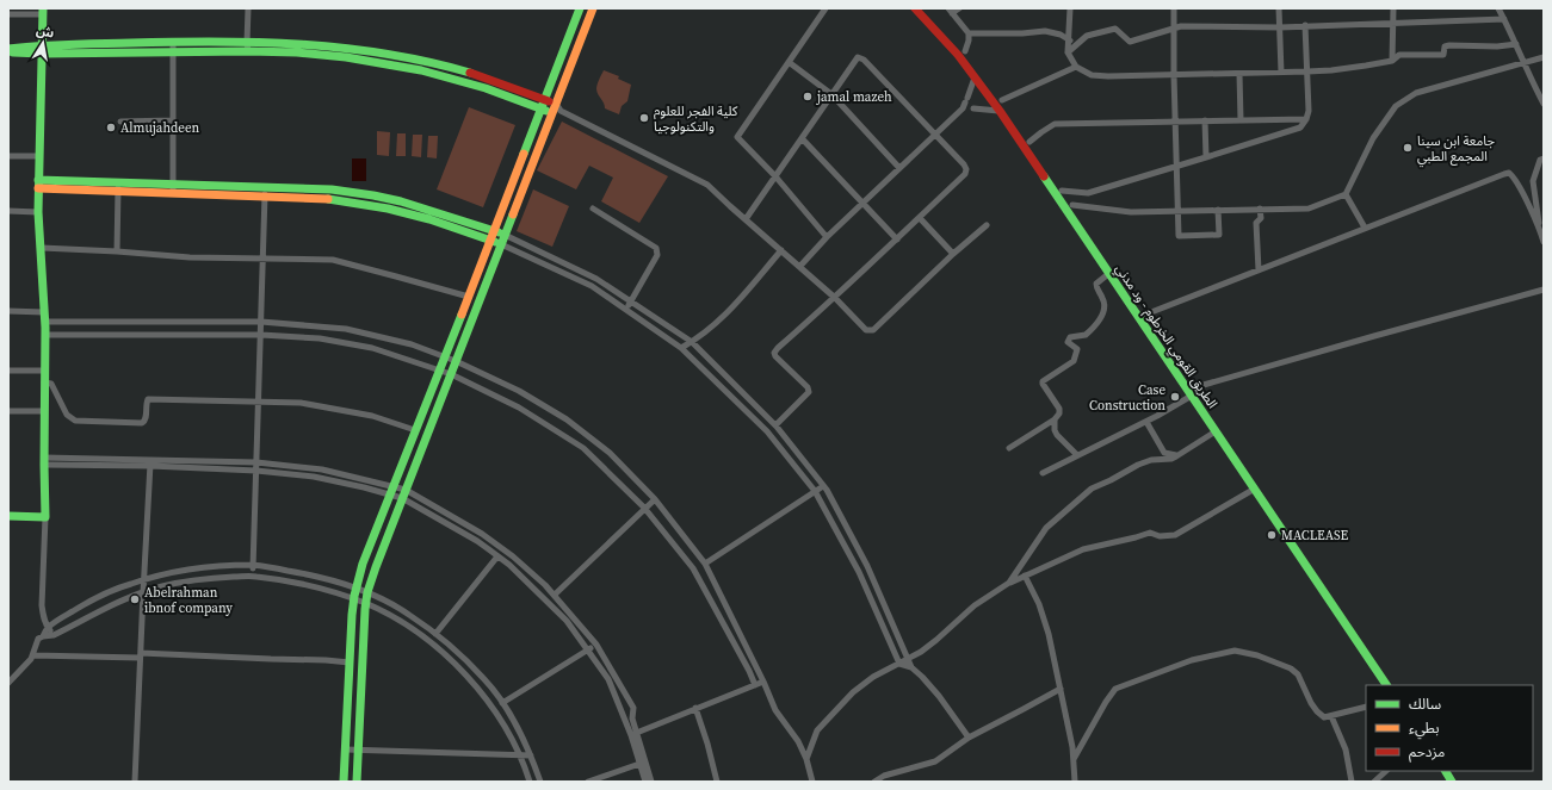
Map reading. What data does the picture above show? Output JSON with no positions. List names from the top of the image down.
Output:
{
  "streets": {
    "main road": ["الطريق القومي الخرطوم - ود مدني"]
  },
  "places": [
    "jamal mazeh",
    "كلية الفجر للعلوم والتكنولوجيا",
    "Almujahdeen",
    "جامعة ابن سينا المجمع الطبي",
    "Case Construction",
    "MACLEASE",
    "Abelrahman ibnof company"
  ],
  "legend": ["سالك", "بطيء", "مزدحم"],
  "north": "top"
}
